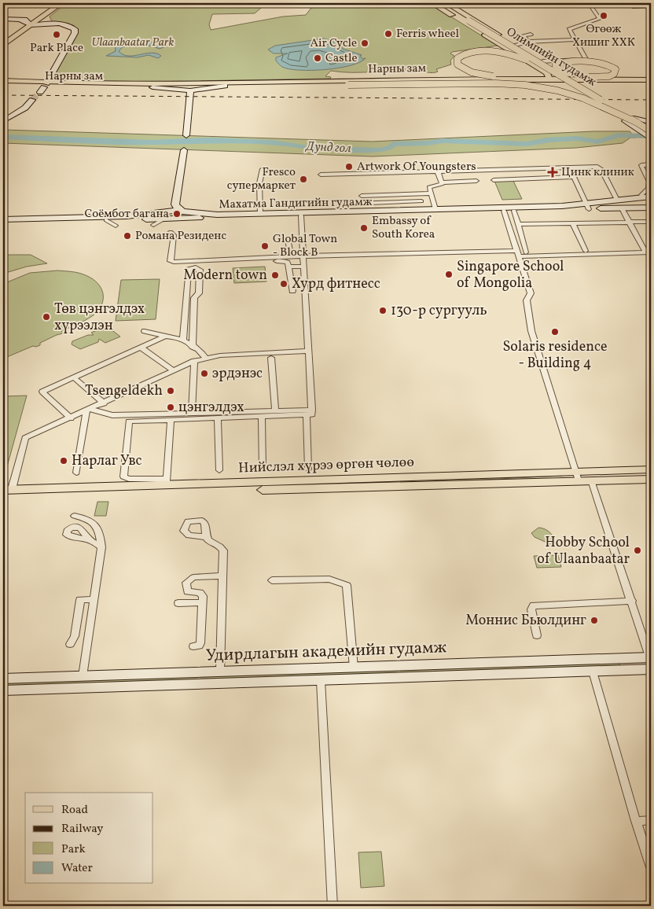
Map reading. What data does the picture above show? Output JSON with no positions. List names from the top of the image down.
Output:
{
  "streets": {
    "main road": [
      "Олимпийн гудамж",
      "Нарны зам",
      "Махатма Гандигийн гудамж",
      "Нийслэл хүрээ өргөн чөлөө",
      "Удирдлагын академийн гудамж"
    ]
  },
  "crossings": [
    ["Олимпийн гудамж", "Нарны зам"]
  ],
  "water": ["Дунд гол"],
  "parks": ["Ulaanbaatar Park"],
  "places": {
    "other": [
      "Өгөөж Хишиг ХХК",
      "Ferris wheel",
      "Park Place",
      "Air Cycle",
      "Castle",
      "Artwork Of Youngsters",
      "Fresco супермаркет",
      "Соёмбот багана",
      "Embassy of South Korea",
      "Романа Резиденс",
      "Global Town - Block B",
      "Singapore School of Mongolia",
      "Modern town",
      "Хурд фитнесс",
      "130-р сургууль",
      "Төв цэнгэлдэх хүрээлэн",
      "Solaris residence - Building 4",
      "эрдэнэс",
      "Tsengeldekh",
      "цэнгэлдэх",
      "Нарлаг Увс",
      "Hobby School of Ulaanbaatar",
      "Моннис Бьюлдинг"
    ],
    "health": ["Цинк клиник"]
  },
  "legend": [
    "Road",
    "Railway",
    "Park",
    "Water"
  ]
}
